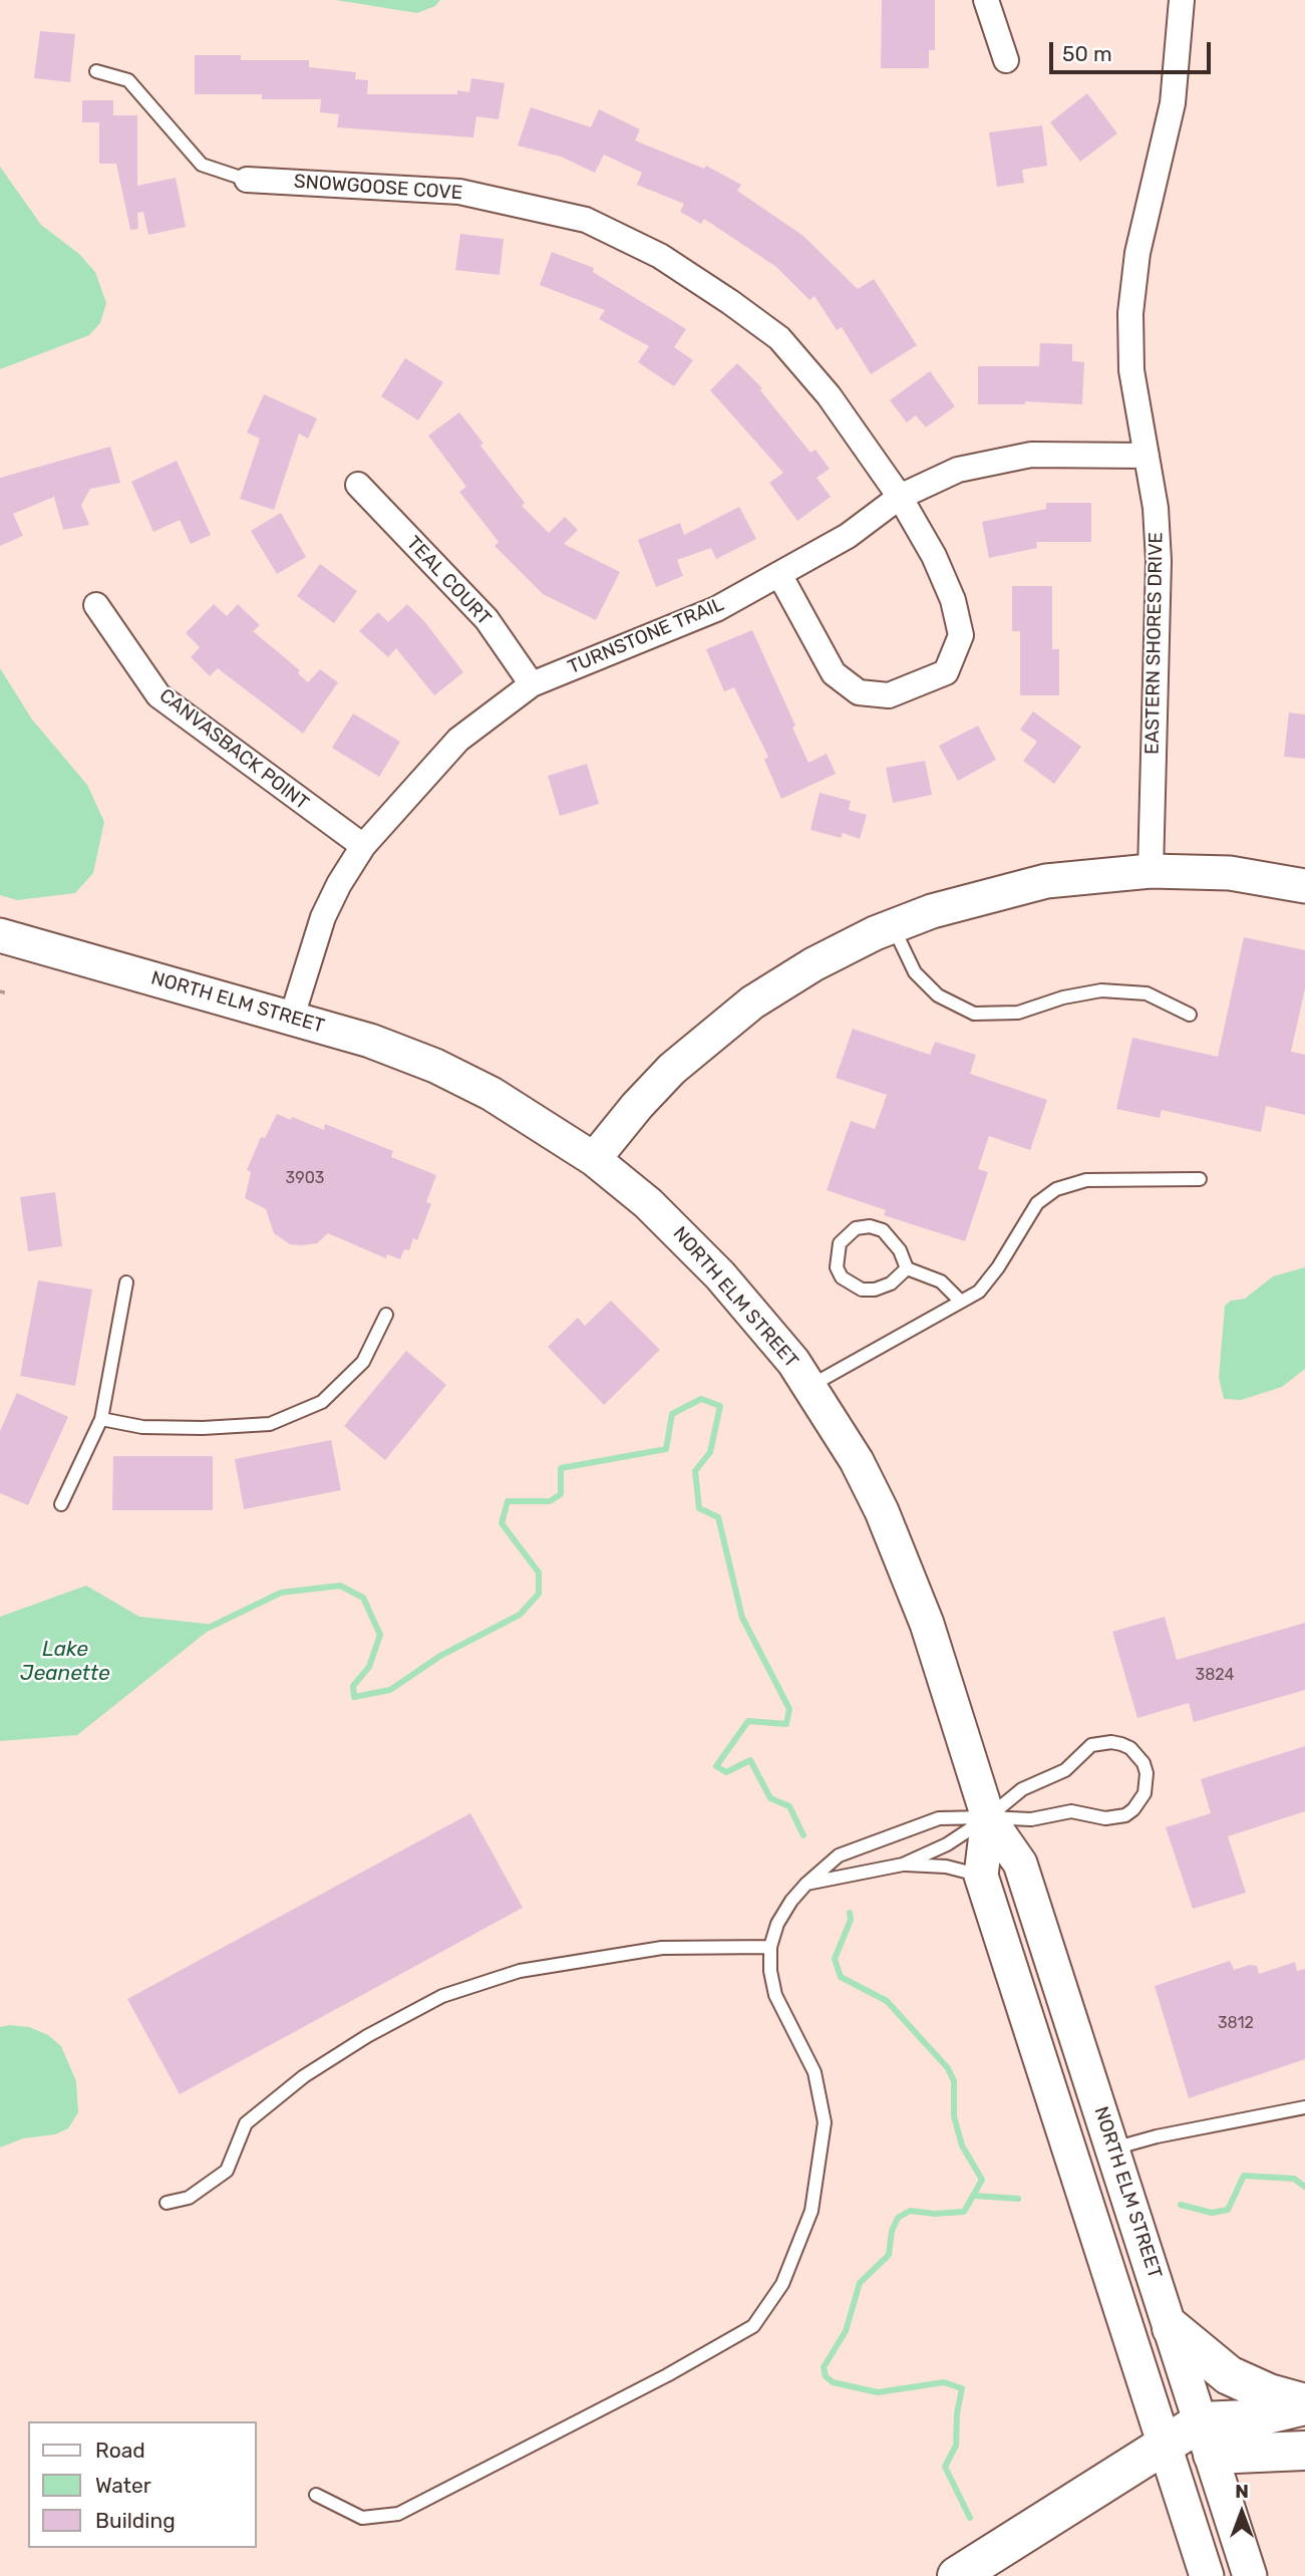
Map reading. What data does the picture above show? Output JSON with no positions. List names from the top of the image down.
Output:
{
  "streets": {
    "main road": ["NORTH ELM STREET"],
    "street": [
      "SNOWGOOSE COVE",
      "TEAL COURT",
      "TURNSTONE TRAIL",
      "EASTERN SHORES DRIVE",
      "CANVASBACK POINT"
    ]
  },
  "crossings": [
    ["SNOWGOOSE COVE", "TURNSTONE TRAIL"],
    ["TEAL COURT", "TURNSTONE TRAIL"],
    ["TURNSTONE TRAIL", "EASTERN SHORES DRIVE"],
    ["TURNSTONE TRAIL", "CANVASBACK POINT"],
    ["TURNSTONE TRAIL", "NORTH ELM STREET"]
  ],
  "water": ["Lake Jeanette"],
  "house_numbers": ["3903", "3824", "3812"],
  "legend": ["Road", "Water", "Building"],
  "scale_bar": "50 m",
  "north": "top"
}
